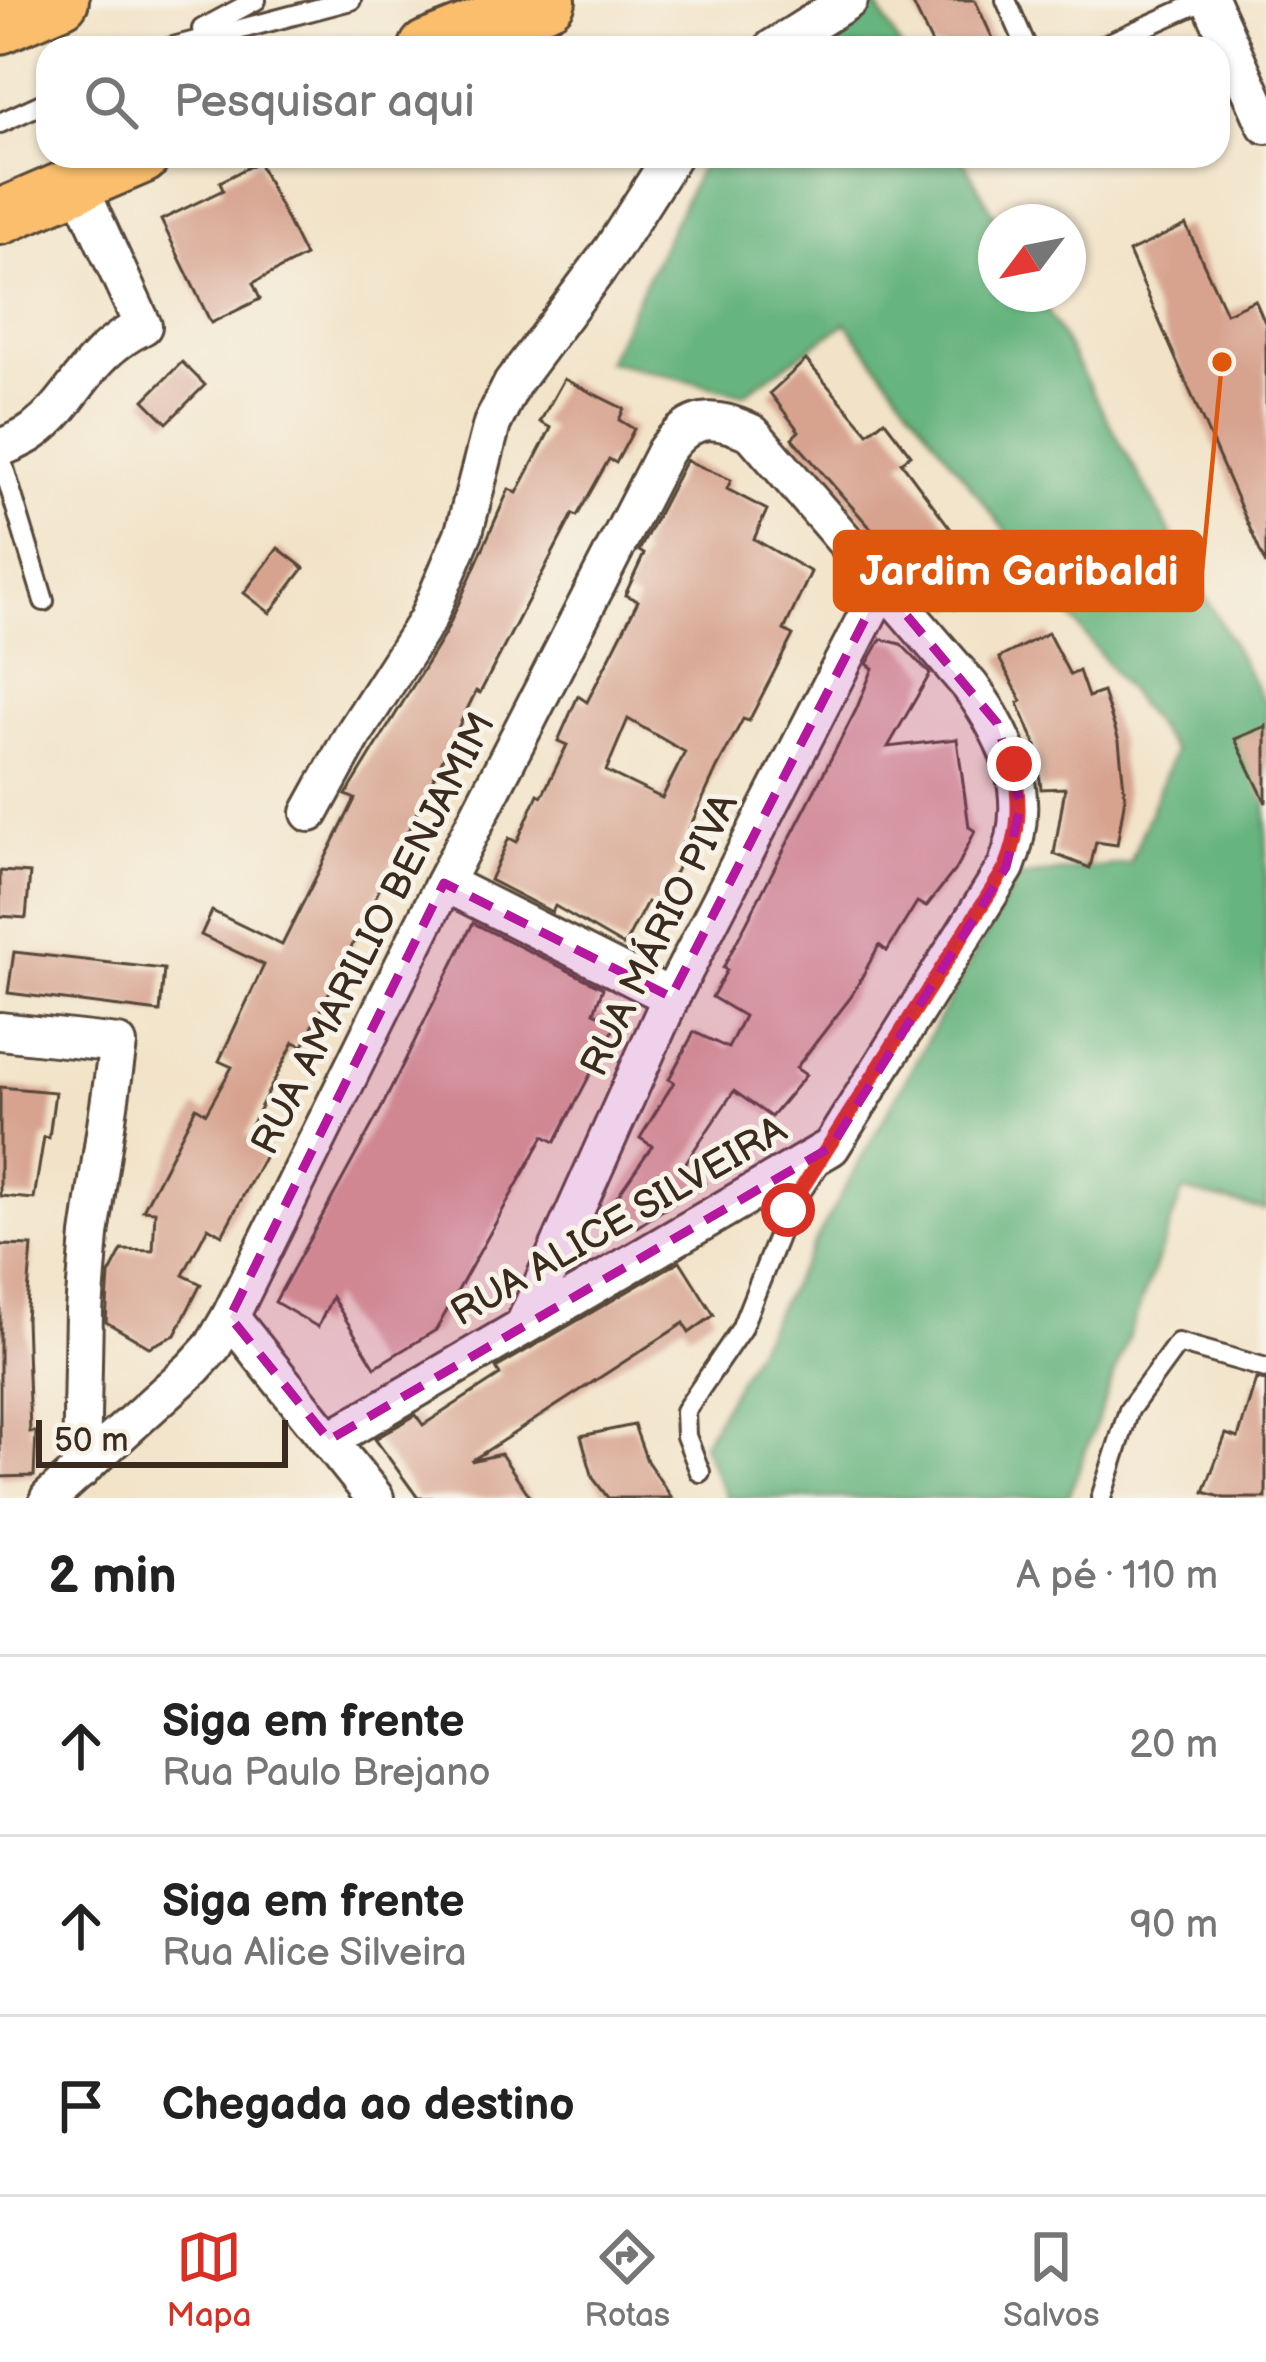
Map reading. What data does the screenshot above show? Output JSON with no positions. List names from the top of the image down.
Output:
{
  "streets": {
    "street": ["RUA AMARILIO BENJAMIM", "RUA MÁRIO PIVA", "RUA ALICE SILVEIRA"]
  },
  "crossings": [
    ["RUA AMARILIO BENJAMIM", "RUA ALICE SILVEIRA"],
    ["RUA MÁRIO PIVA", "RUA ALICE SILVEIRA"]
  ],
  "places": ["Jardim Garibaldi"],
  "scale_bar": "50 m",
  "north": "bottom left",
  "page": {
    "search": "Pesquisar aqui",
    "scale": "50 m",
    "heading": ["2 min", "A pé · 110 m"],
    "list": [
      ["Siga em frente", "Rua Paulo Brejano", "20 m"],
      ["Siga em frente", "Rua Alice Silveira", "90 m"],
      "Chegada ao destino"
    ],
    "nav": ["Mapa", "Rotas", "Salvos"]
  }
}
